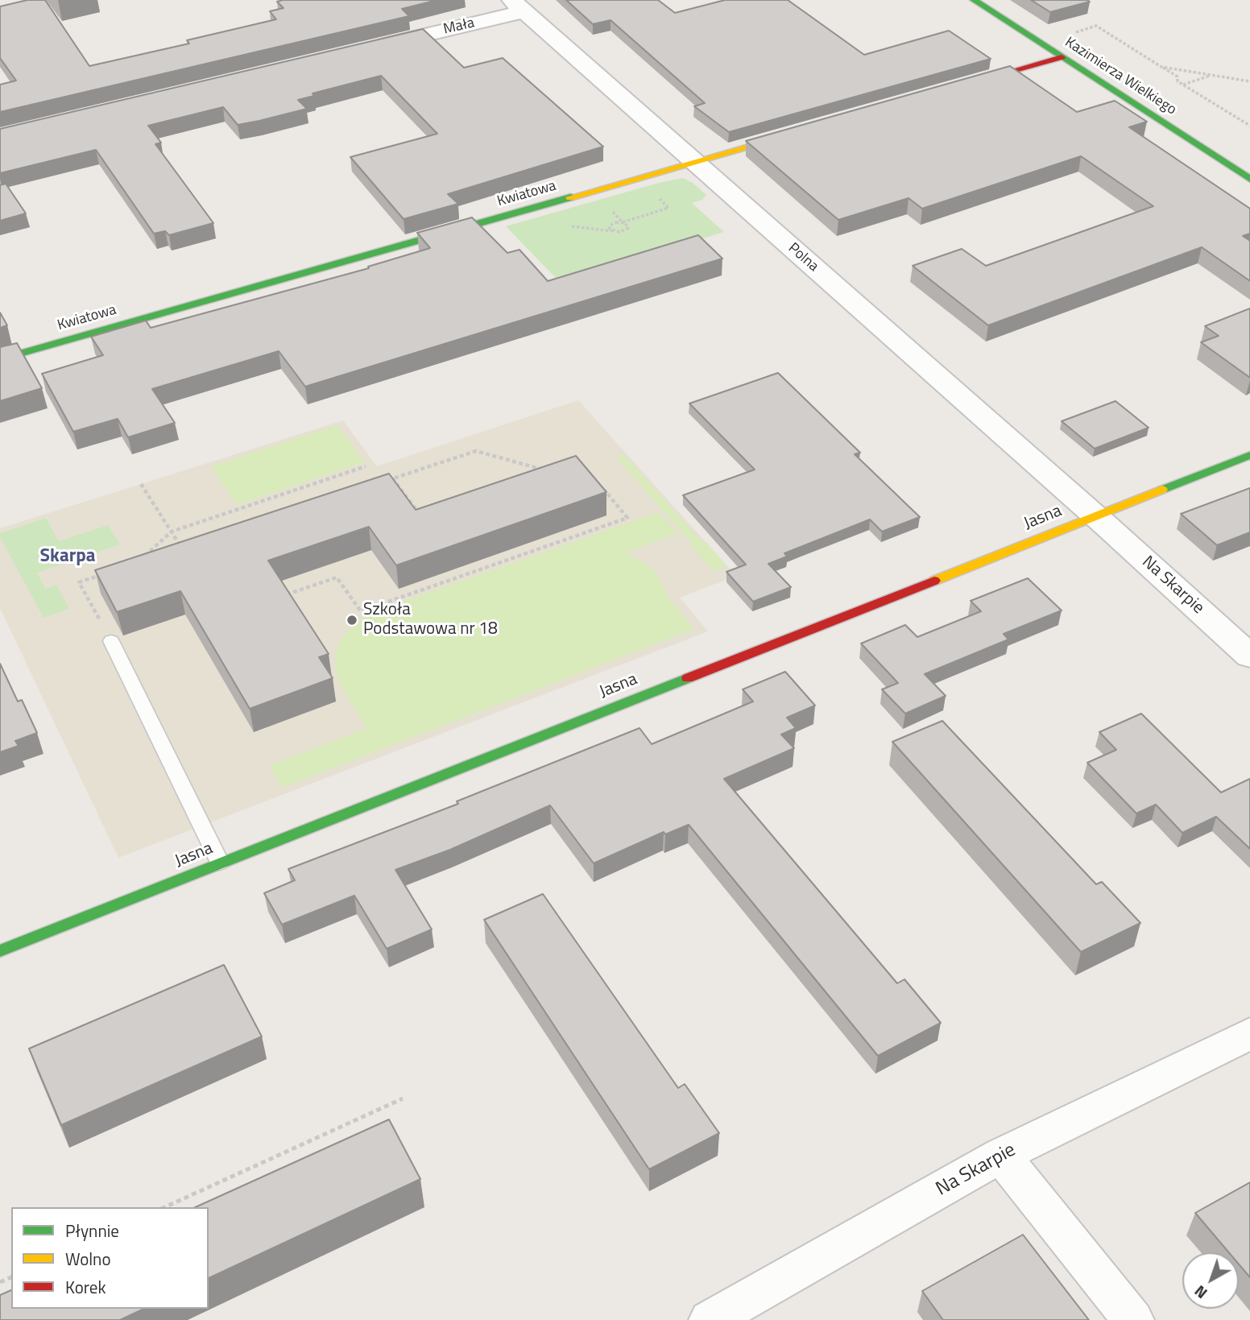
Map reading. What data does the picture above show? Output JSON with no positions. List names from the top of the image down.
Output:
{
  "streets": {
    "street": [
      "Mała",
      "Kazimierza Wielkiego",
      "Kwiatowa",
      "Polna",
      "Jasna",
      "Na Skarpie"
    ]
  },
  "crossings": [
    ["Mała", "Polna"],
    ["Kwiatowa", "Polna"],
    ["Polna", "Jasna"],
    ["Polna", "Na Skarpie"],
    ["Jasna", "Na Skarpie"]
  ],
  "districts": ["Skarpa"],
  "places": ["Szkoła Podstawowa nr 18"],
  "legend": ["Płynnie", "Wolno", "Korek"],
  "north": "bottom left"
}
